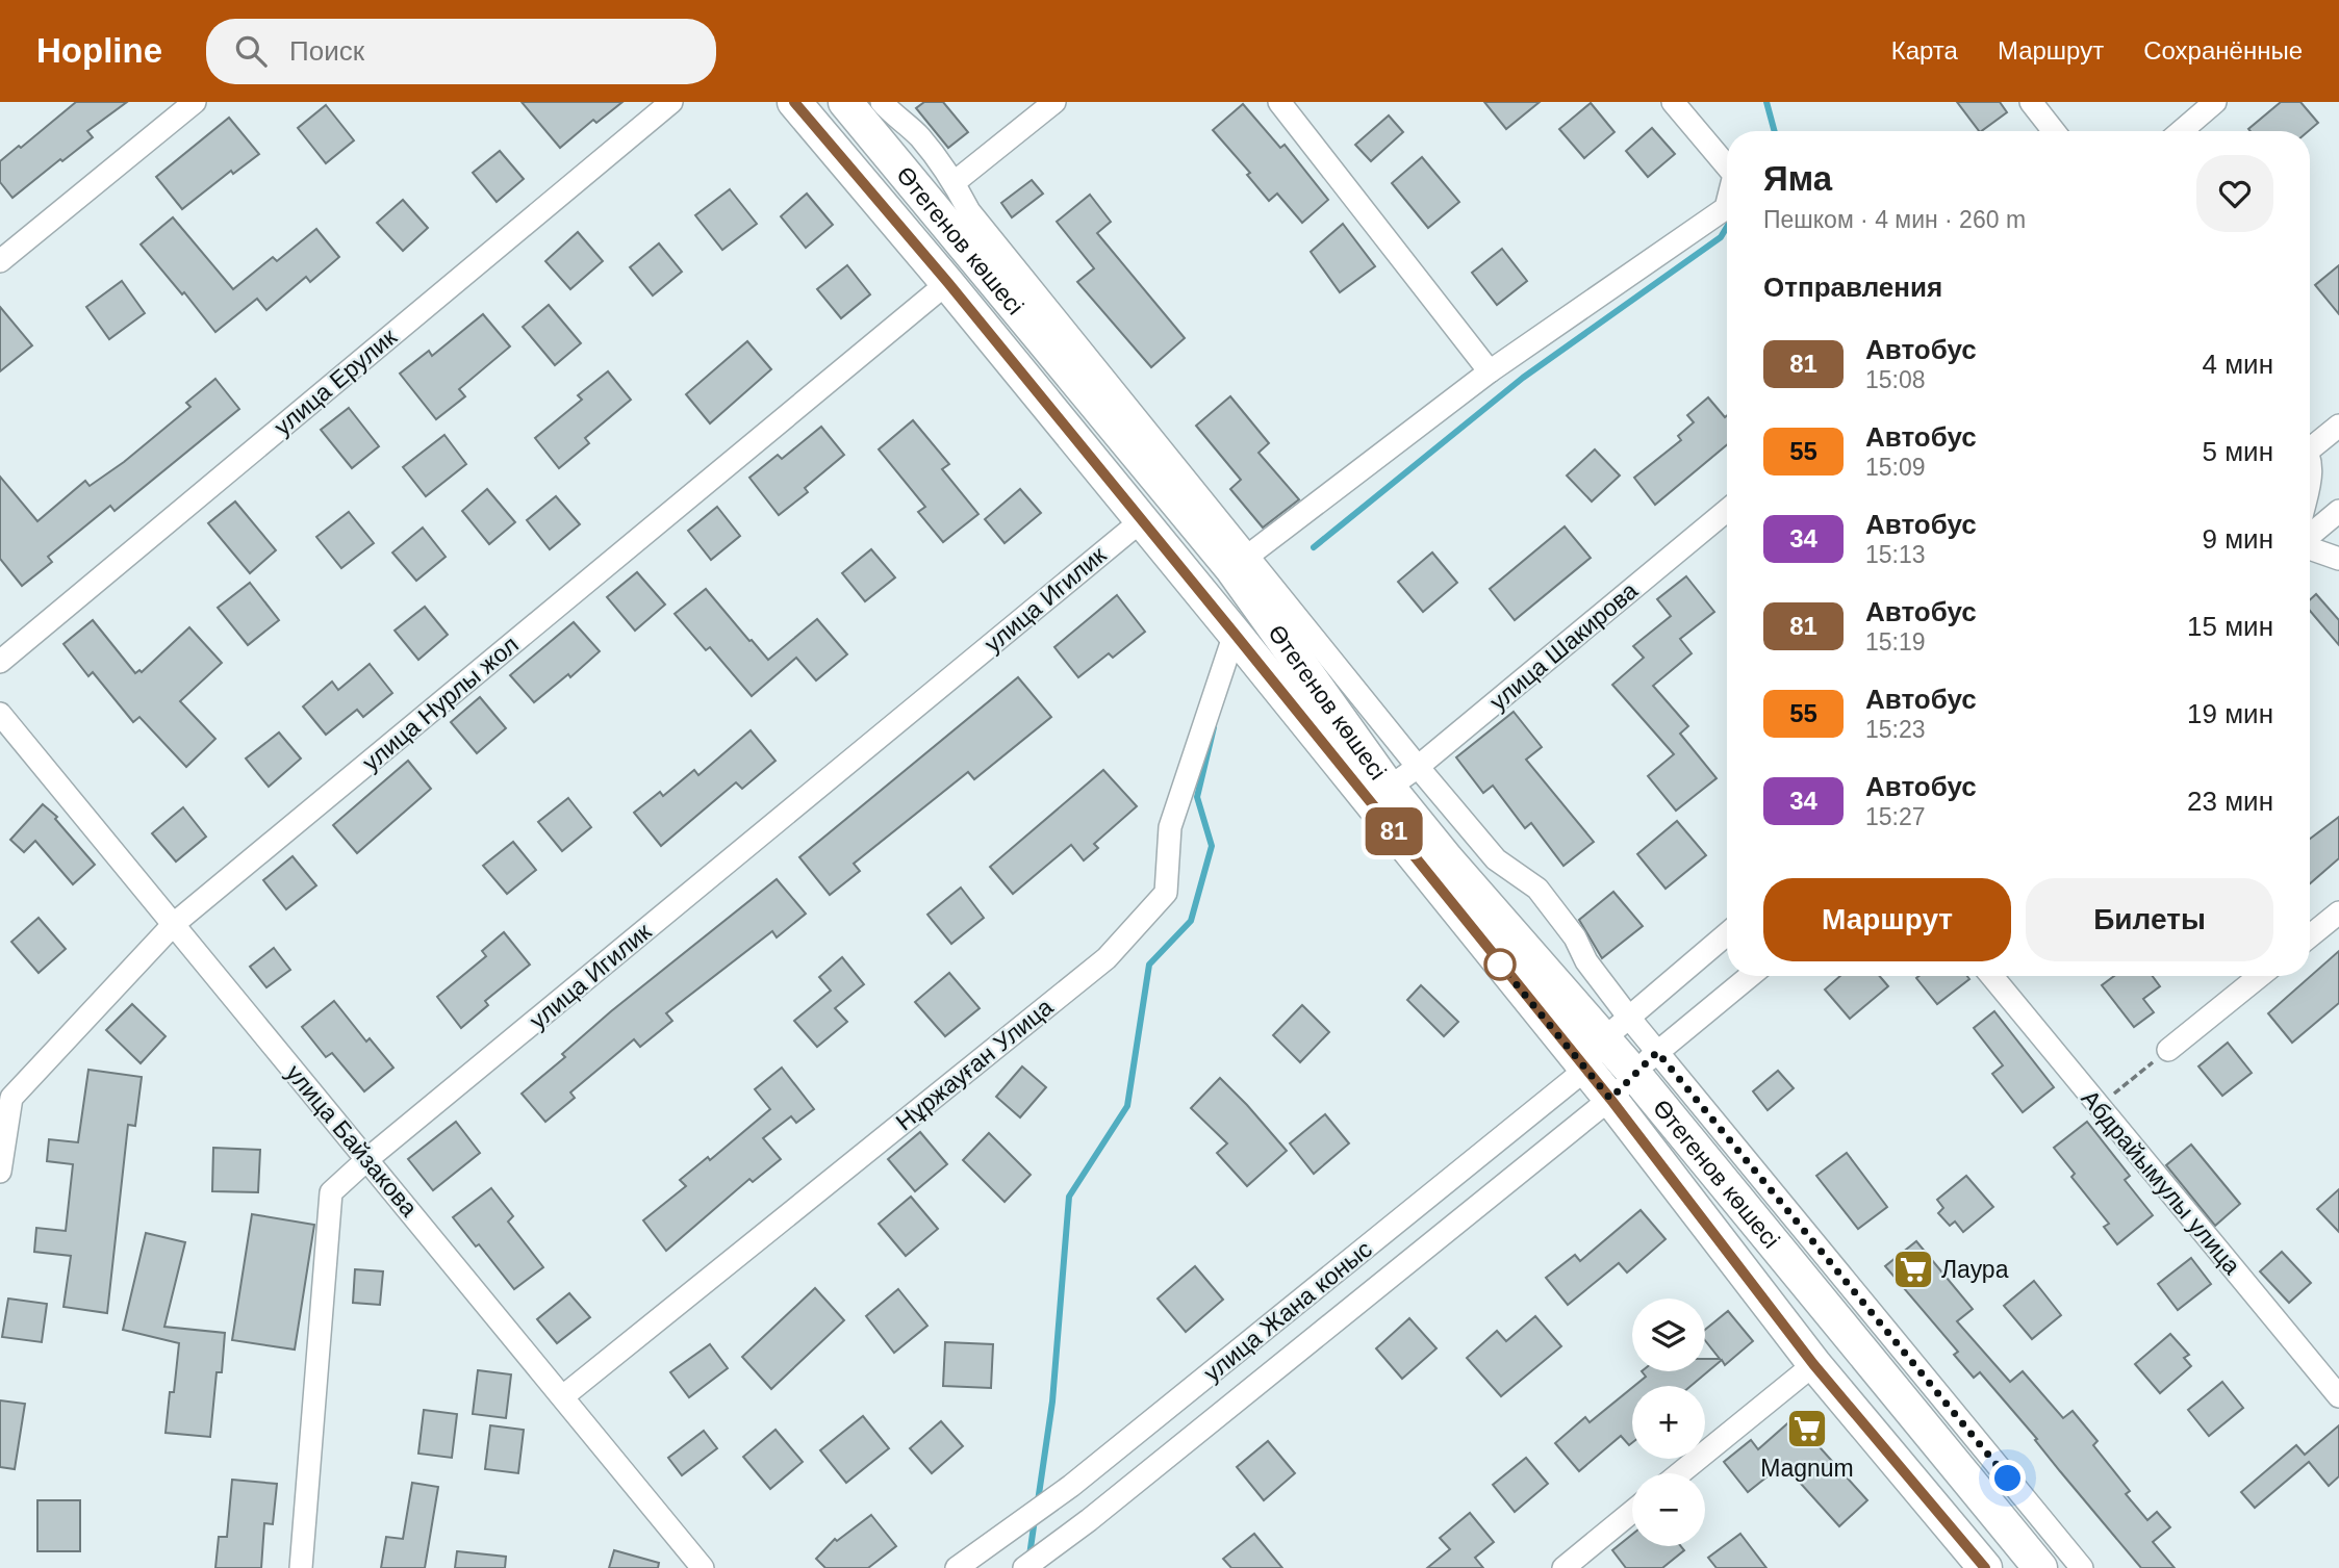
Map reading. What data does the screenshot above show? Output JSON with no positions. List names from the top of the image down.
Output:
{
  "streets": {
    "main road": ["Өтегенов көшесі"],
    "street": [
      "улица Ерулик",
      "улица Игилик",
      "улица Шакирова",
      "улица Нурлы жол",
      "Нұржауған Улица",
      "улица Байзакова",
      "Абдрайымулы улица",
      "улица Жана коныс"
    ]
  },
  "crossings": [
    ["Өтегенов көшесі", "улица Игилик"],
    ["Өтегенов көшесі", "улица Шакирова"],
    ["Өтегенов көшесі", "улица Нурлы жол"],
    ["Өтегенов көшесі", "Нұржауған Улица"],
    ["Өтегенов көшесі", "улица Жана коныс"],
    ["улица Игилик", "улица Байзакова"],
    ["улица Нурлы жол", "улица Байзакова"],
    ["Нұржауған Улица", "улица Байзакова"]
  ],
  "places": {
    "supermarket": ["Лаура", "Magnum"]
  },
  "lines": ["bus line 81"],
  "page": {
    "header": "Hopline",
    "search": "Поиск",
    "nav": ["Карта", "Маршрут", "Сохранённые"],
    "on_map": "81",
    "heading": [
      ["Яма", "Пешком · 4 мин · 260 m"],
      "Отправления"
    ],
    "list": [
      {
        "mark": "81",
        "name": "Автобус",
        "note": "15:08",
        "value": "4 мин"
      },
      {
        "mark": "55",
        "name": "Автобус",
        "note": "15:09",
        "value": "5 мин"
      },
      {
        "mark": "34",
        "name": "Автобус",
        "note": "15:13",
        "value": "9 мин"
      },
      {
        "mark": "81",
        "name": "Автобус",
        "note": "15:19",
        "value": "15 мин"
      },
      {
        "mark": "55",
        "name": "Автобус",
        "note": "15:23",
        "value": "19 мин"
      },
      {
        "mark": "34",
        "name": "Автобус",
        "note": "15:27",
        "value": "23 мин"
      }
    ],
    "buttons": ["Маршрут", "Билеты"],
    "map_buttons": ["+", "−"]
  }
}
